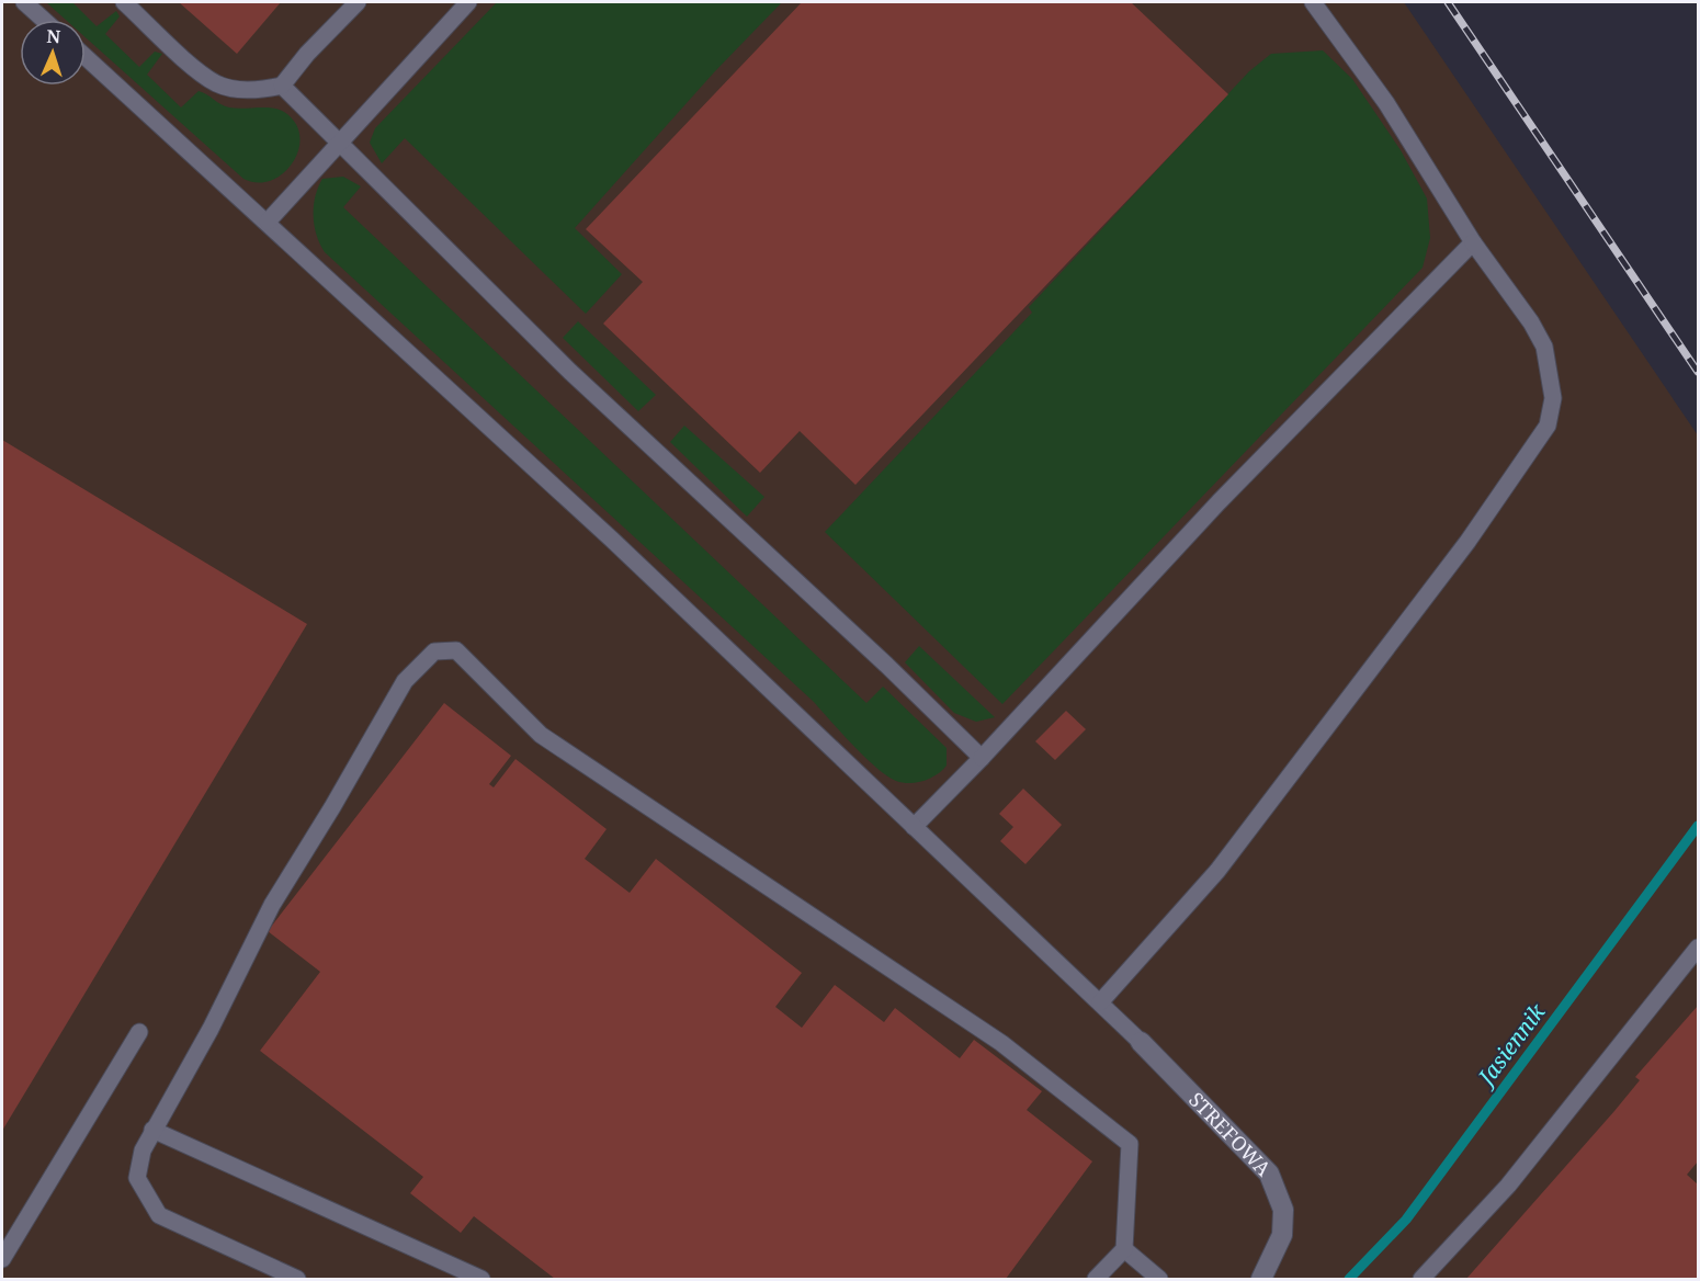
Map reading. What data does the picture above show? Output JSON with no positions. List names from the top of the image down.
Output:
{
  "streets": {
    "street": ["STREFOWA"]
  },
  "water": ["Jasiennik"],
  "north": "top"
}
